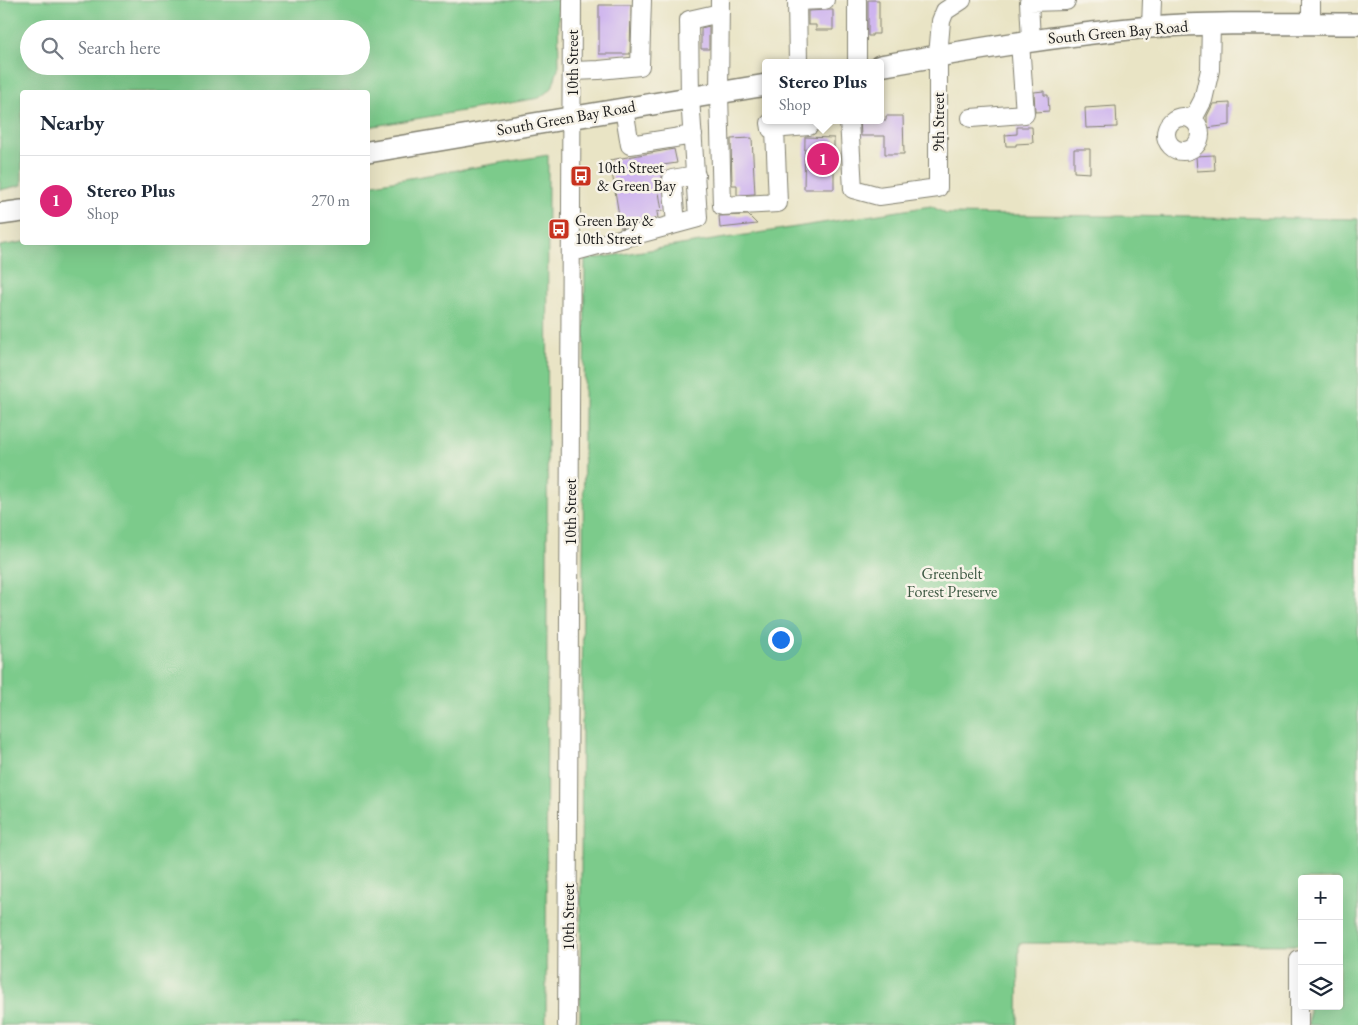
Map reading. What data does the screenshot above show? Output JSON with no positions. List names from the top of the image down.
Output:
{
  "streets": {
    "main road": ["South Green Bay Road"],
    "street": ["10th Street", "9th Street"]
  },
  "crossings": [
    ["South Green Bay Road", "10th Street"],
    ["South Green Bay Road", "9th Street"]
  ],
  "parks": ["Greenbelt Forest Preserve"],
  "places": {
    "bus stop": ["10th Street & Green Bay", "Green Bay & 10th Street"]
  },
  "page": {
    "search": "Search here",
    "popup": ["Stereo Plus", "Shop"],
    "heading": "Nearby",
    "pins": "1",
    "list": [
      {
        "mark": "1",
        "name": "Stereo Plus",
        "note": "Shop",
        "value": "270 m"
      }
    ],
    "map_buttons": ["+", "−"]
  }
}
